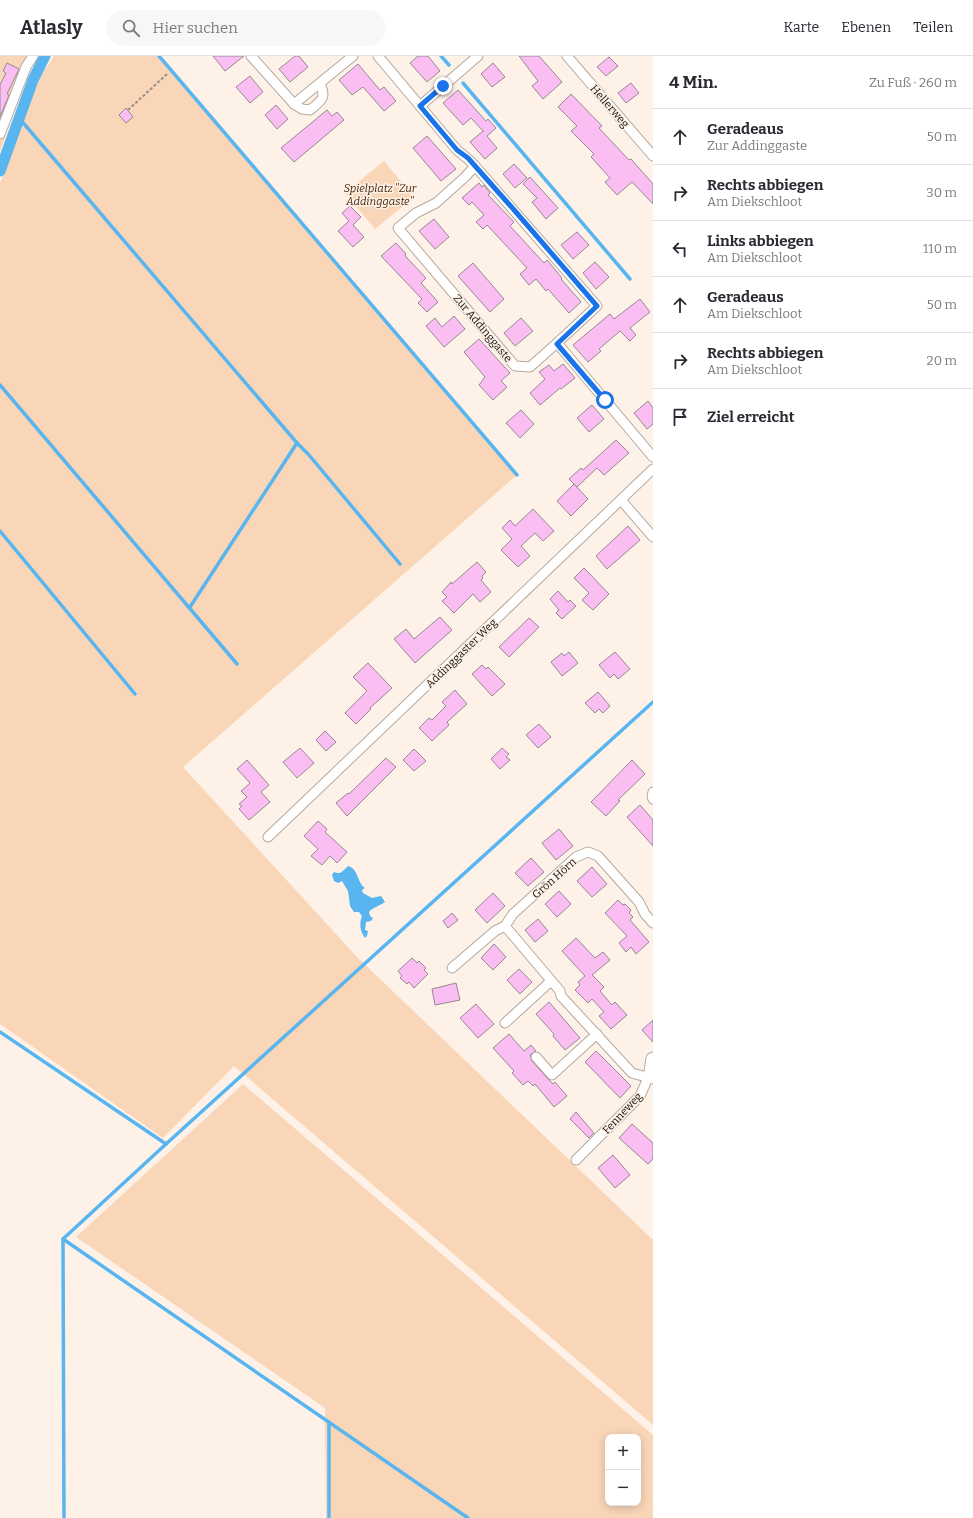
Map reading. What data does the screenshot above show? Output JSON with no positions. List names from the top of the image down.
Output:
{
  "streets": {
    "street": [
      "Hellerweg",
      "Zur Addinggaste",
      "Addinggaster Weg",
      "Grön Hörn",
      "Fenneweg"
    ]
  },
  "parks": ["Spielplatz \"Zur Addinggaste\""],
  "page": {
    "header": "Atlasly",
    "search": "Hier suchen",
    "nav": ["Karte", "Ebenen", "Teilen"],
    "heading": ["4 Min.", "Zu Fuß · 260 m"],
    "list": [
      ["Geradeaus", "Zur Addinggaste", "50 m"],
      ["Rechts abbiegen", "Am Diekschloot", "30 m"],
      ["Links abbiegen", "Am Diekschloot", "110 m"],
      ["Geradeaus", "Am Diekschloot", "50 m"],
      ["Rechts abbiegen", "Am Diekschloot", "20 m"],
      "Ziel erreicht"
    ],
    "map_buttons": ["+", "−"]
  }
}
